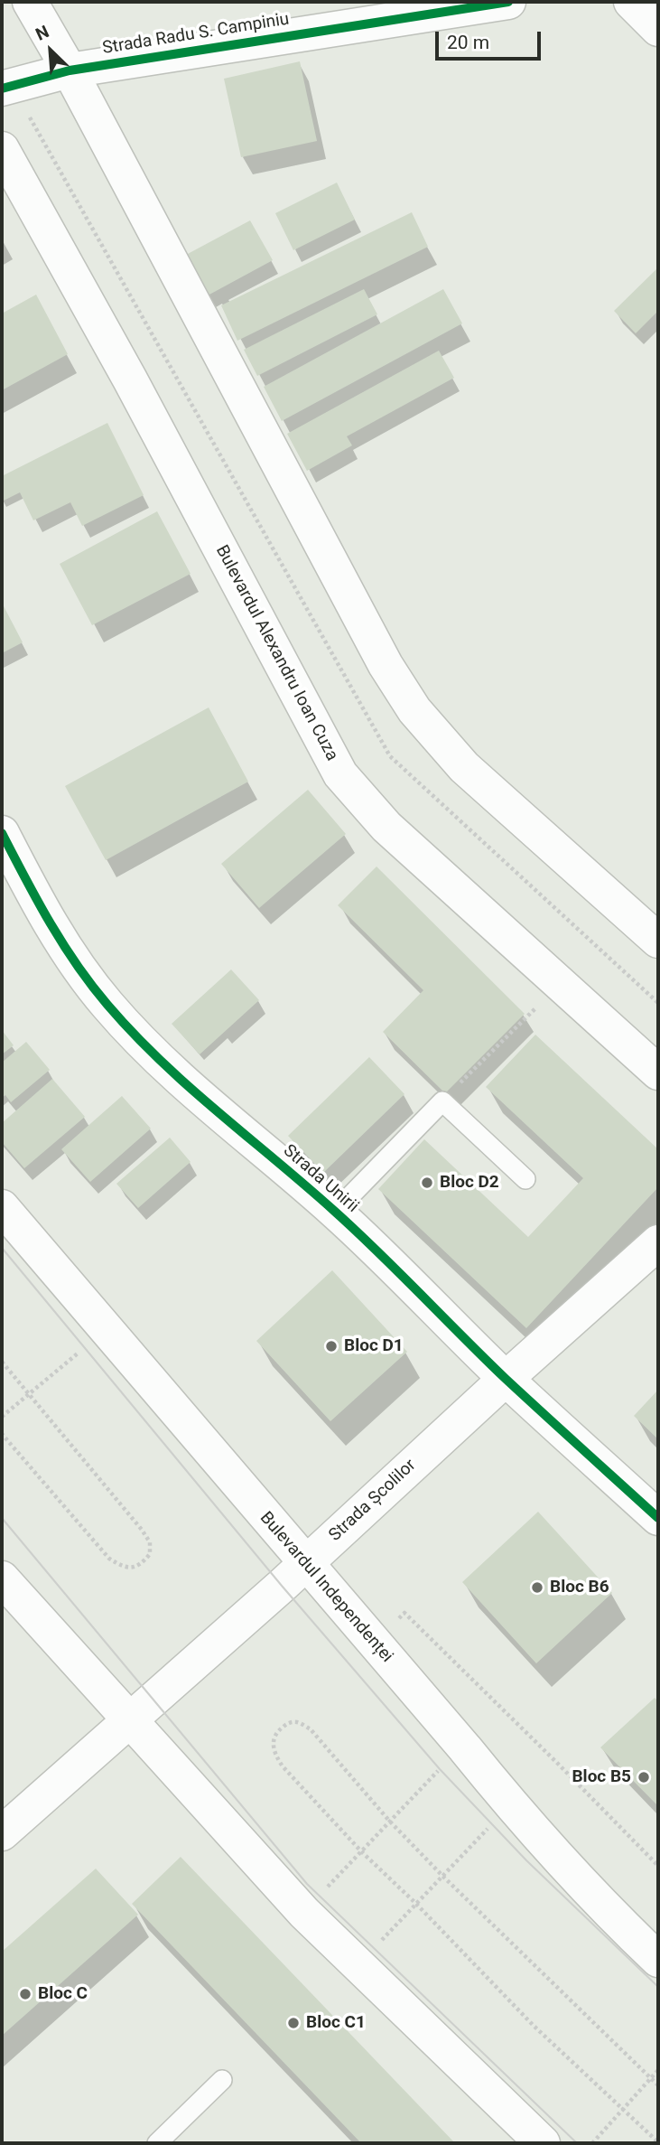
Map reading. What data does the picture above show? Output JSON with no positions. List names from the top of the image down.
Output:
{
  "streets": {
    "main road": [
      "Strada Radu S. Campiniu",
      "Bulevardul Alexandru Ioan Cuza",
      "Strada Unirii",
      "Strada Școlilor",
      "Bulevardul Independenței"
    ]
  },
  "crossings": [
    ["Strada Unirii", "Strada Școlilor"],
    ["Strada Școlilor", "Bulevardul Independenței"]
  ],
  "places": [
    "Bloc D2",
    "Bloc D1",
    "Bloc B6",
    "Bloc B5",
    "Bloc C",
    "Bloc C1"
  ],
  "scale_bar": "20 m",
  "north": "top left"
}
